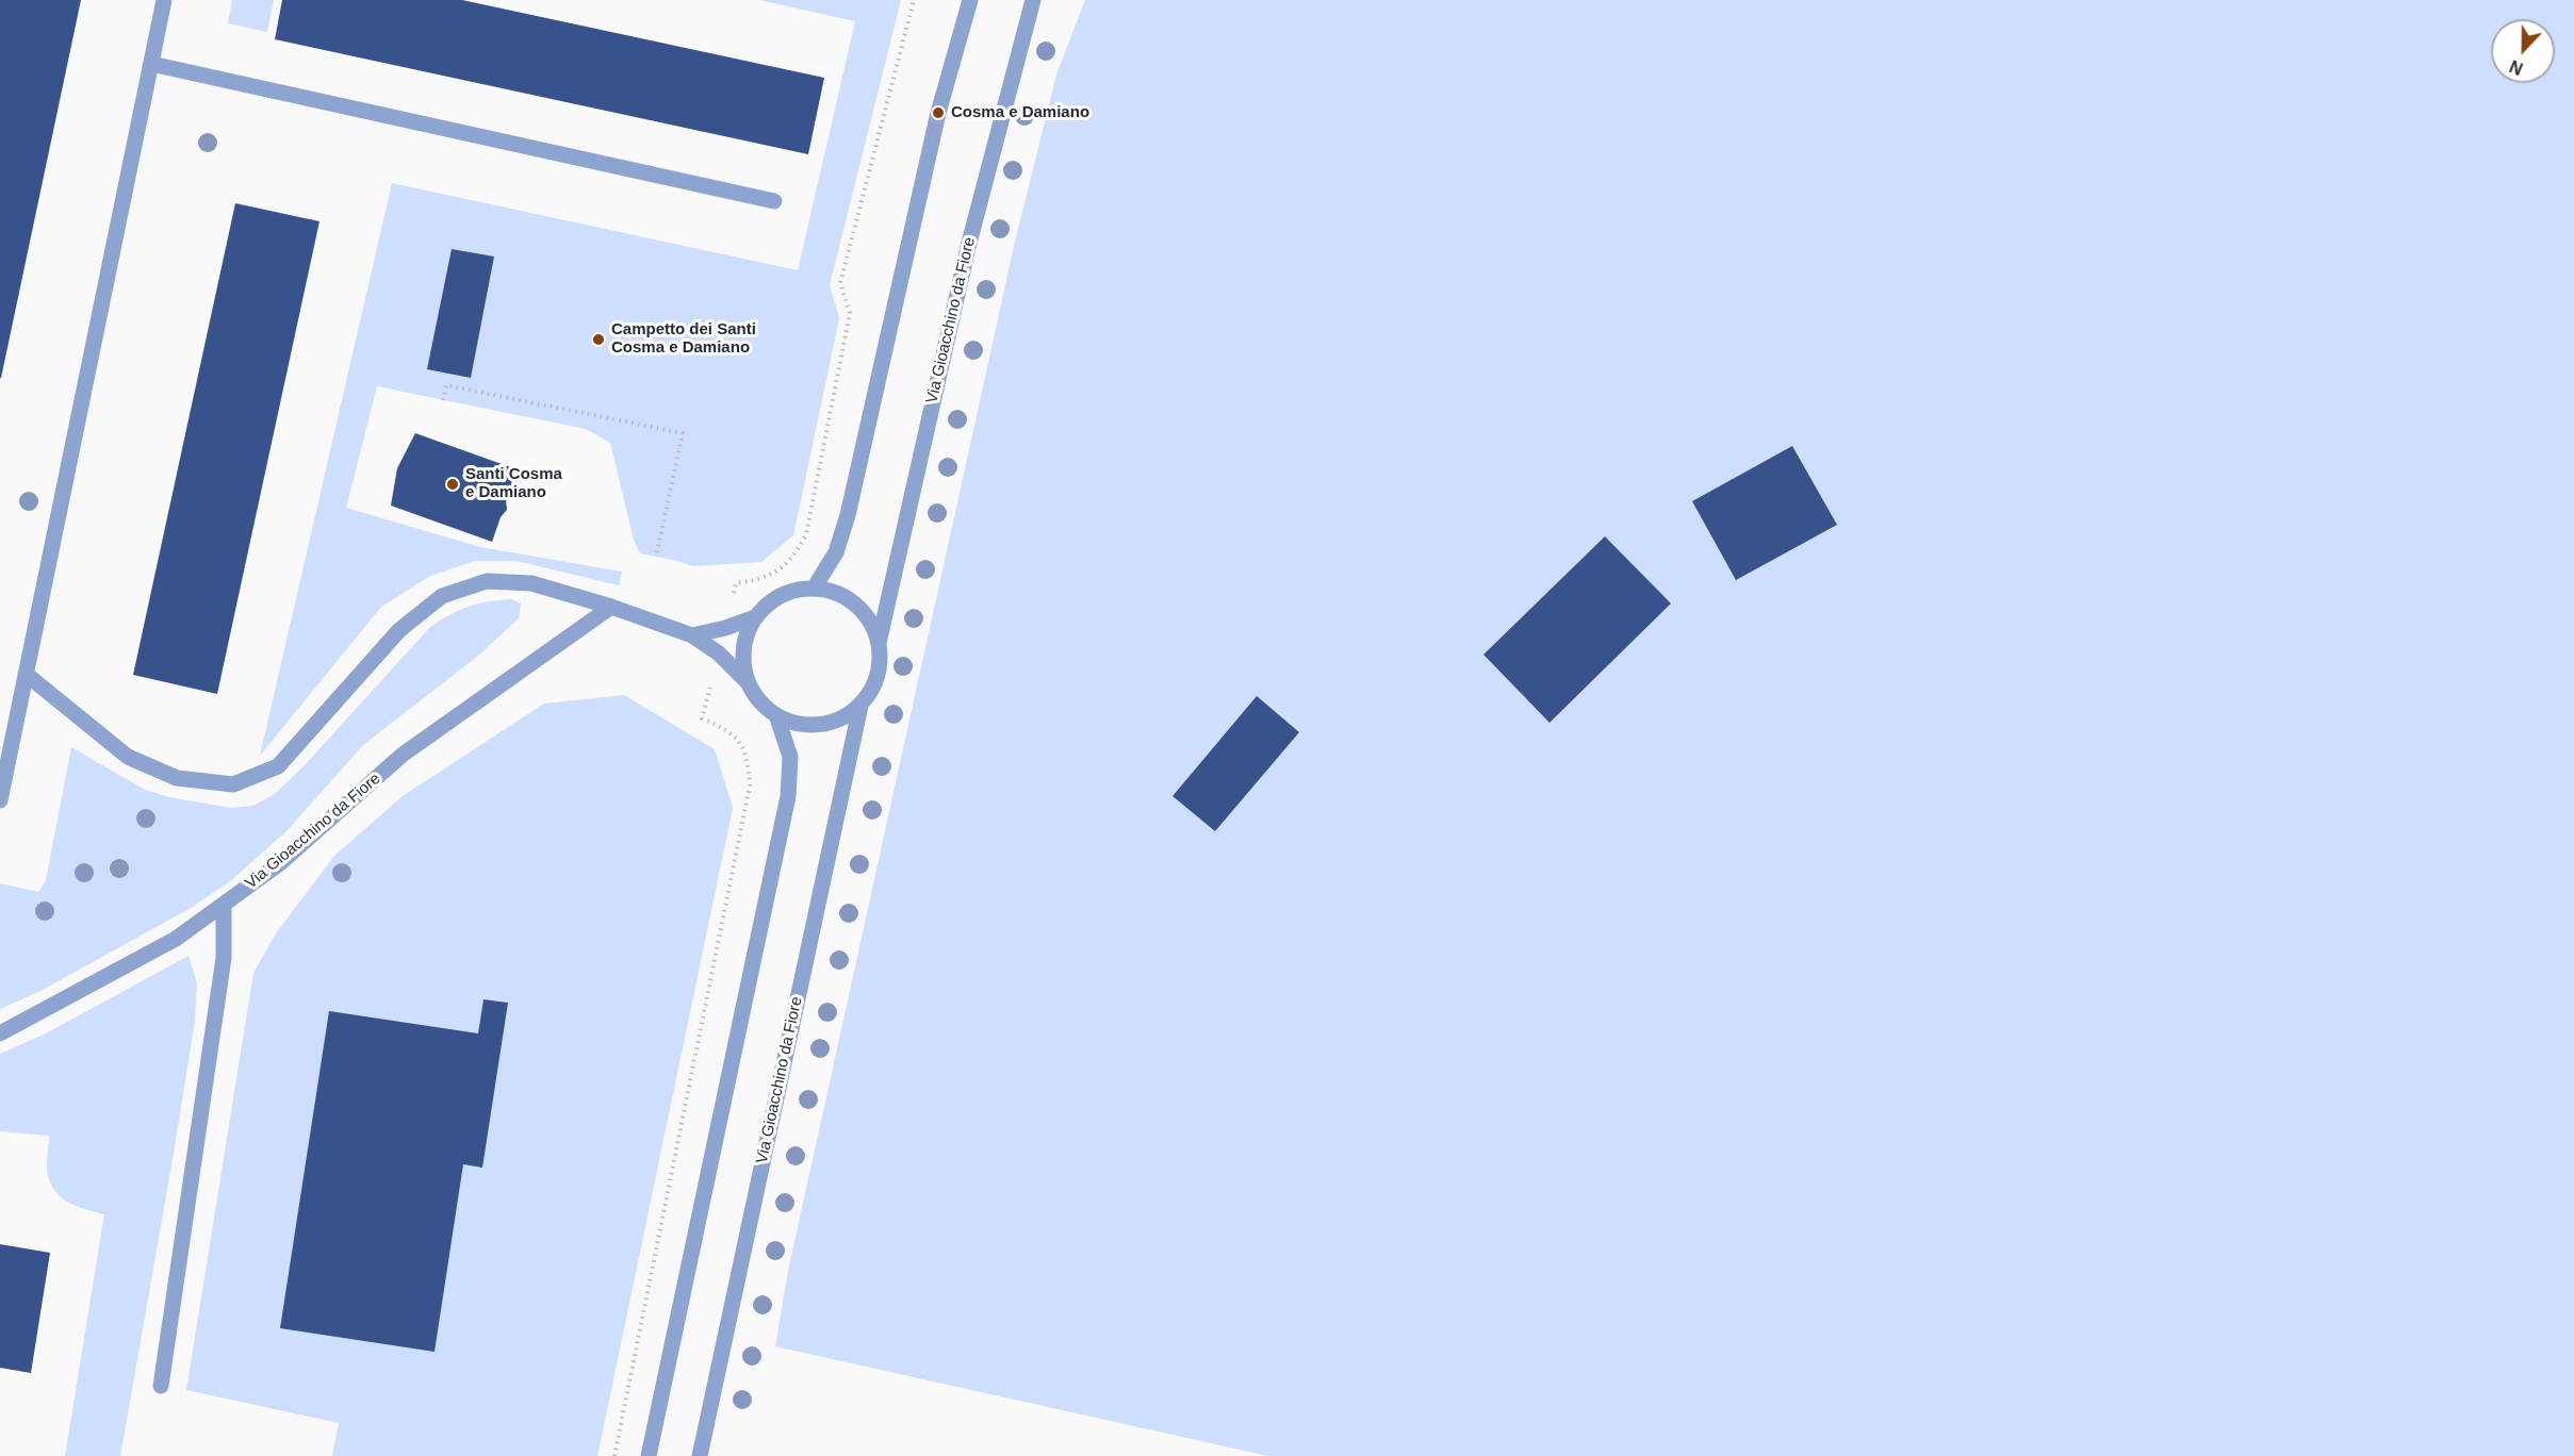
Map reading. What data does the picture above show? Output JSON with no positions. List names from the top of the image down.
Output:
{
  "streets": {
    "street": ["Via Gioacchino da Fiore"]
  },
  "places": ["Cosma e Damiano", "Campetto dei Santi Cosma e Damiano", "Santi Cosma e Damiano"],
  "north": "bottom"
}
